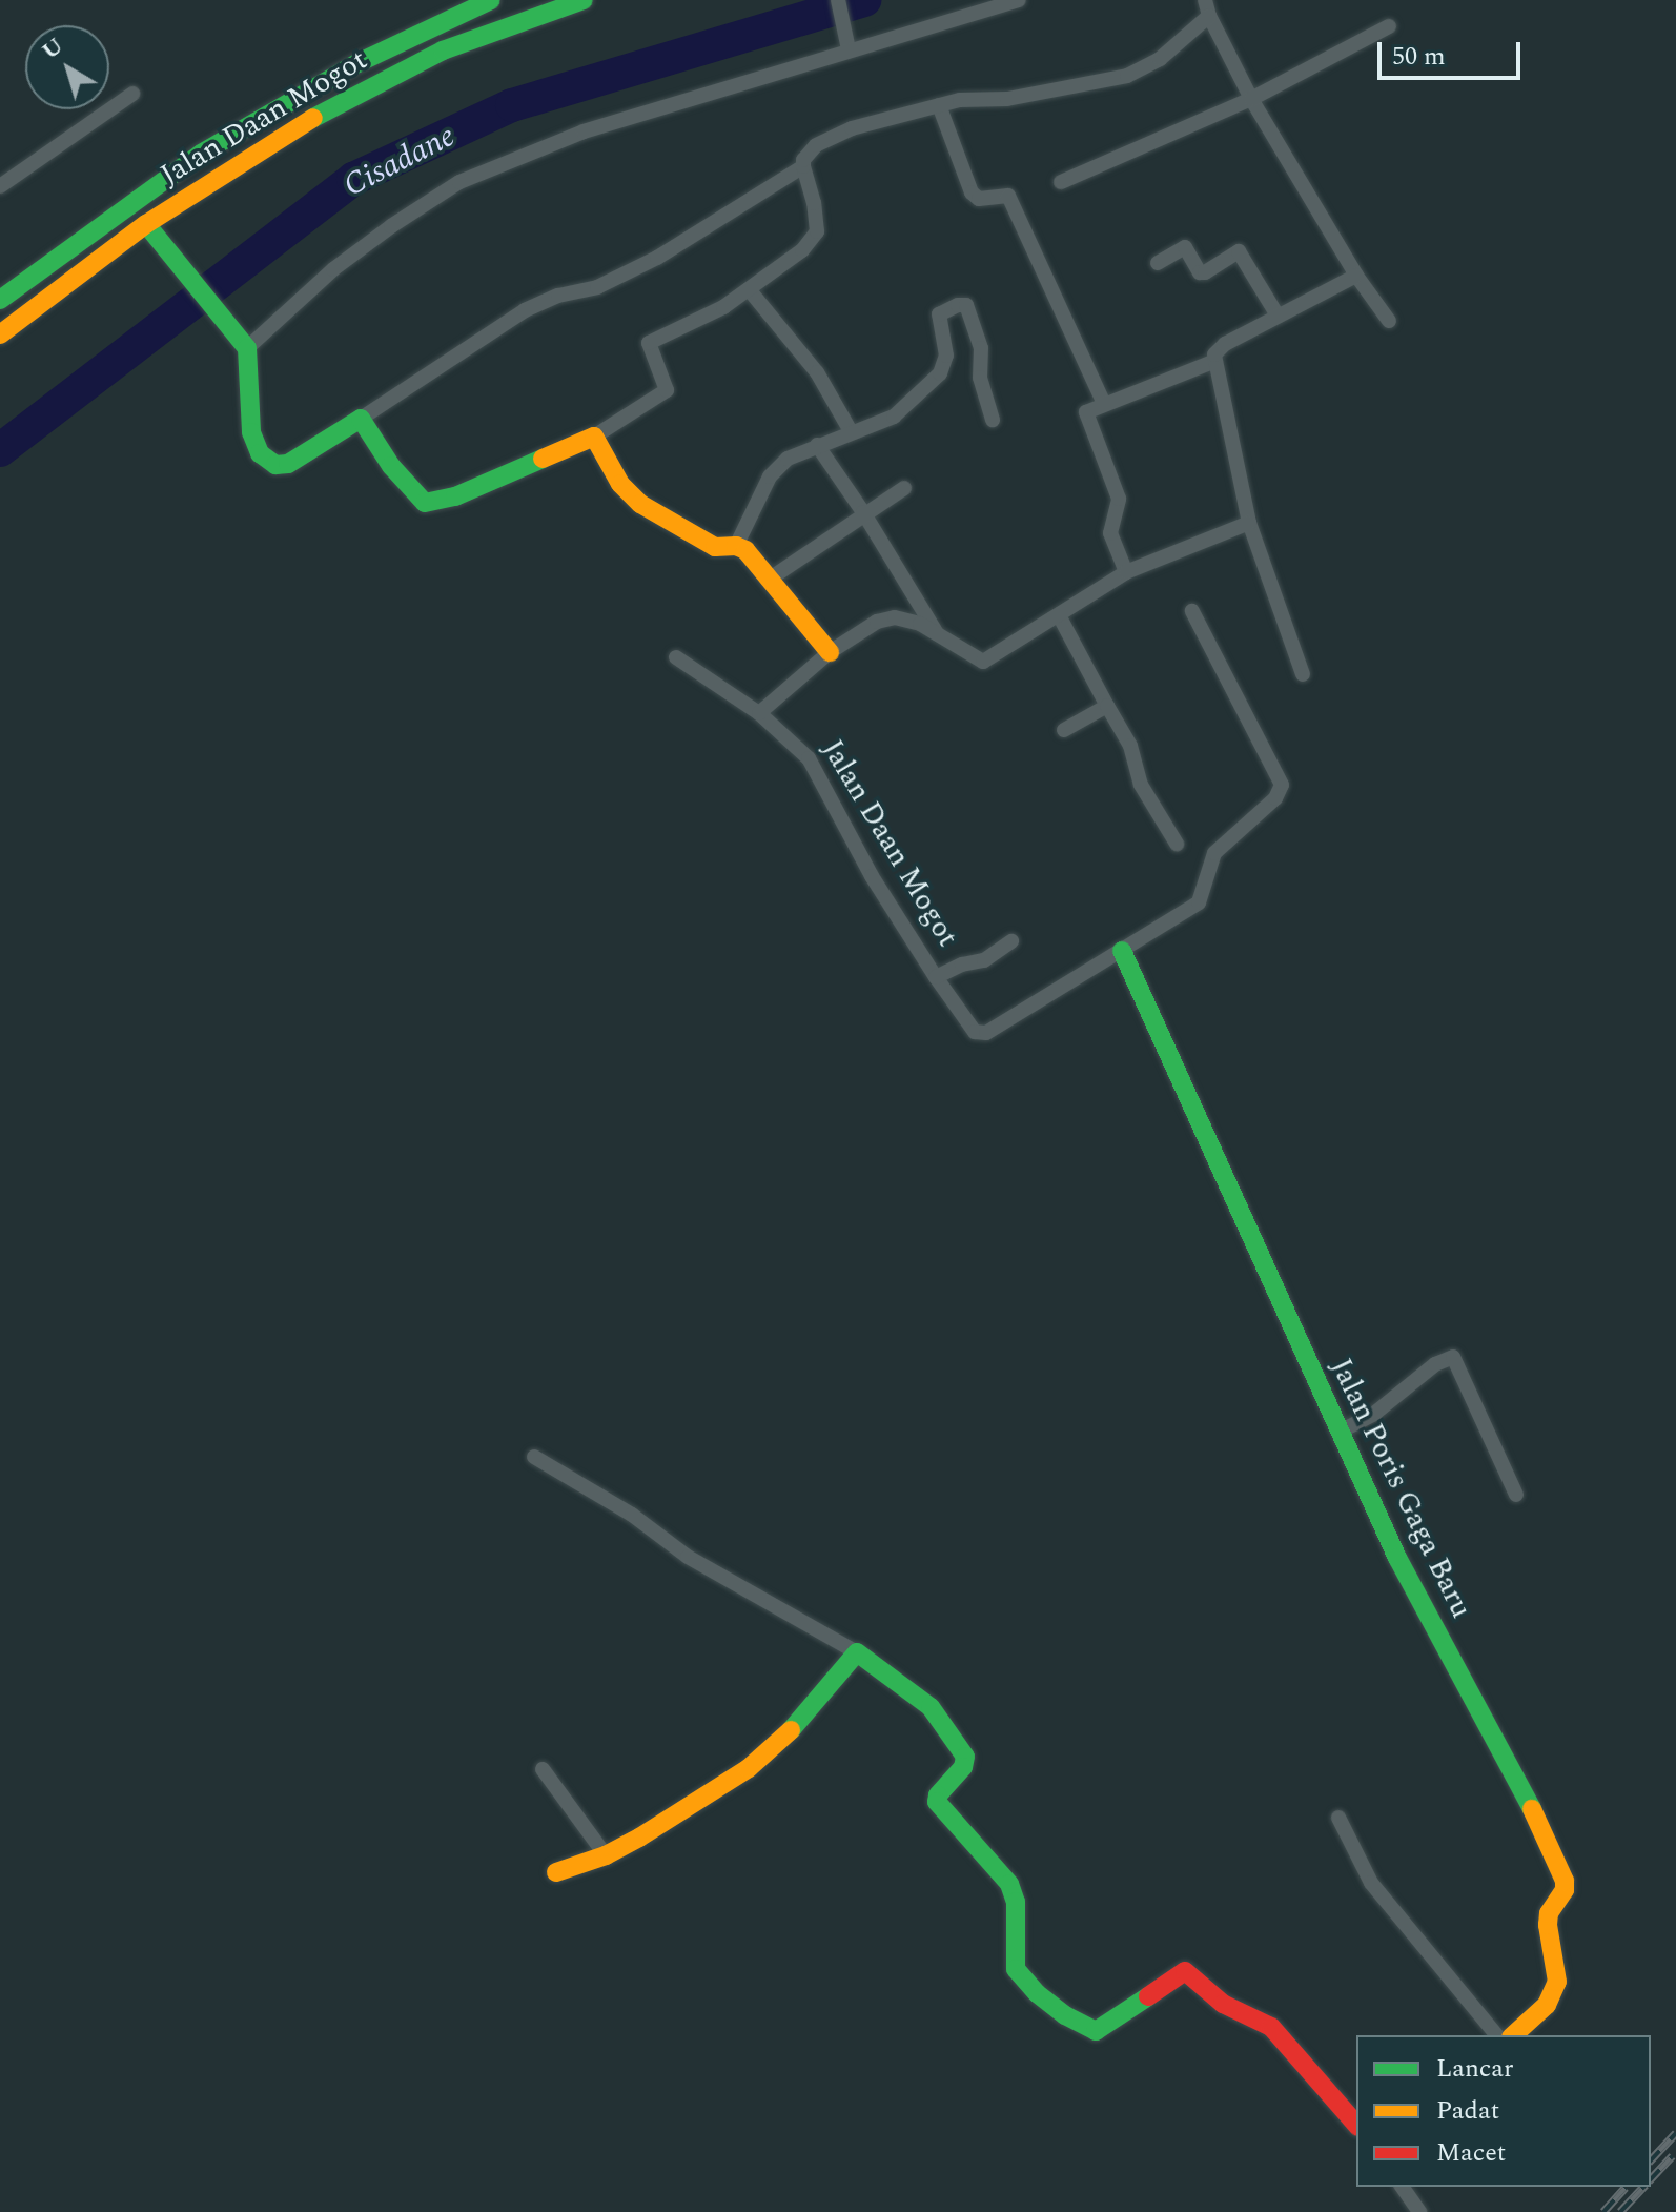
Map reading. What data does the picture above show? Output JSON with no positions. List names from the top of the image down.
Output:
{
  "streets": {
    "main road": ["Jalan Daan Mogot", "Jalan Poris Gaga Baru"]
  },
  "crossings": [
    ["Jalan Daan Mogot", "Jalan Poris Gaga Baru"]
  ],
  "water": ["Cisadane"],
  "legend": ["Lancar", "Padat", "Macet"],
  "scale_bar": "50 m",
  "north": "top left"
}
